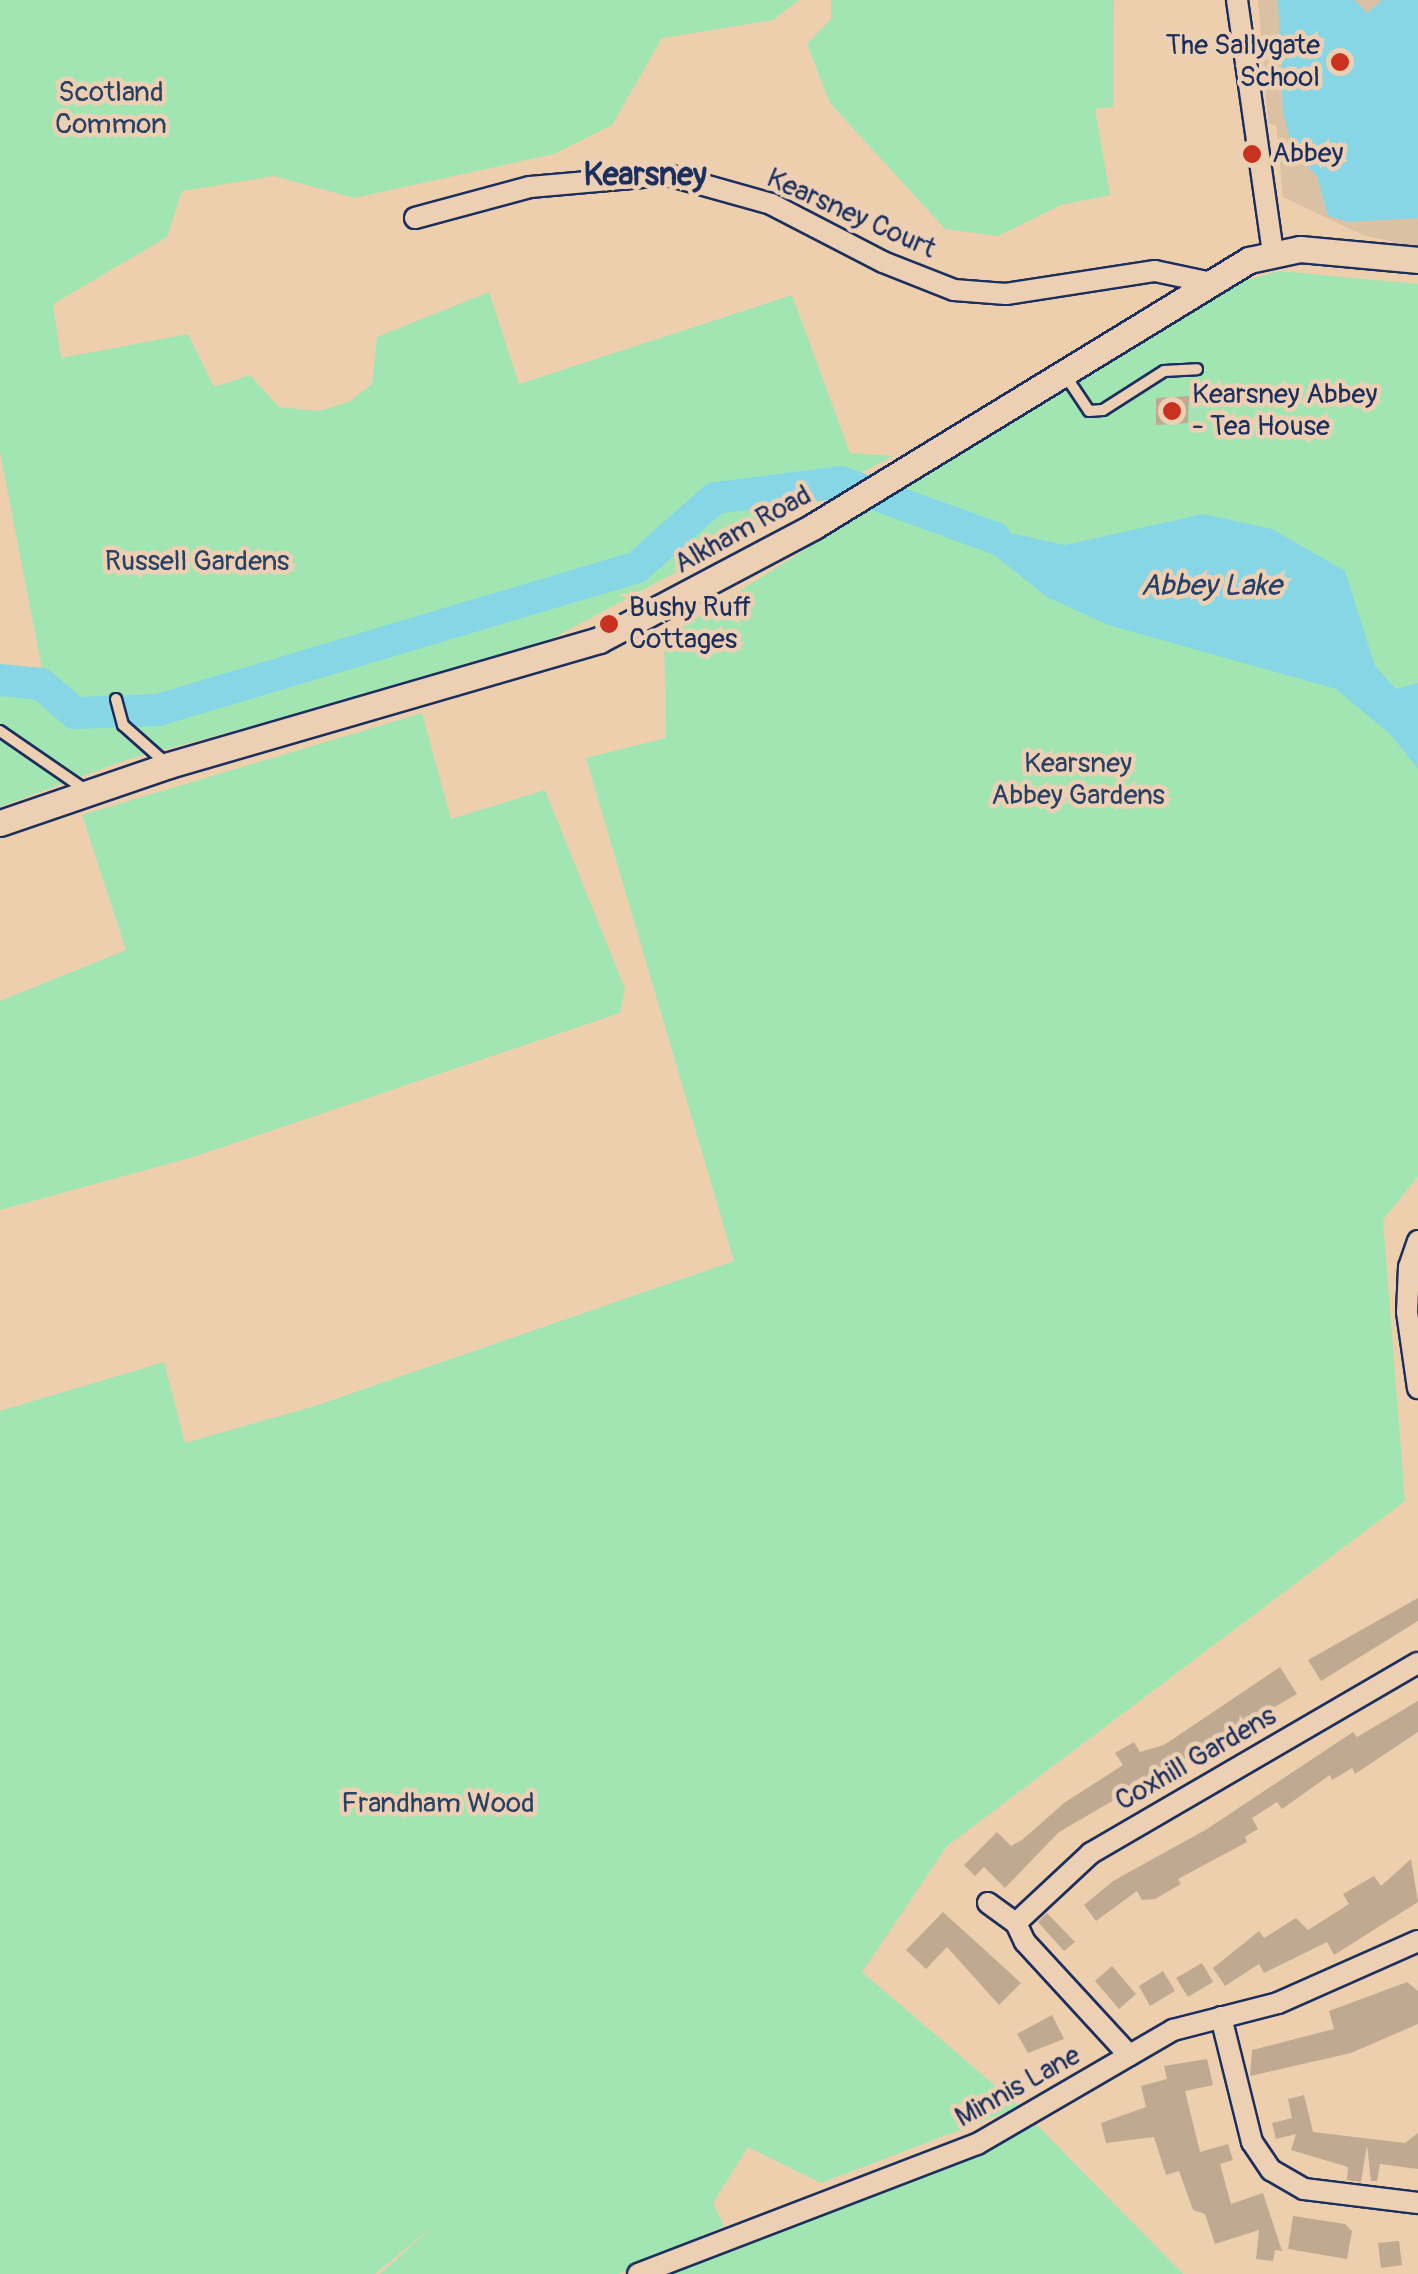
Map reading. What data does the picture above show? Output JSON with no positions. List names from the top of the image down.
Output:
{
  "streets": {
    "street": [
      "Kearsney Court",
      "Alkham Road",
      "Coxhill Gardens",
      "Minnis Lane"
    ]
  },
  "crossings": [
    ["Kearsney Court", "Alkham Road"]
  ],
  "districts": ["Kearsney"],
  "water": ["Abbey Lake"],
  "parks": [
    "Scotland Common",
    "Russell Gardens",
    "Kearsney Abbey Gardens",
    "Frandham Wood"
  ],
  "places": [
    "The Sallygate School",
    "Abbey",
    "Kearsney Abbey - Tea House",
    "Bushy Ruff Cottages"
  ]
}
